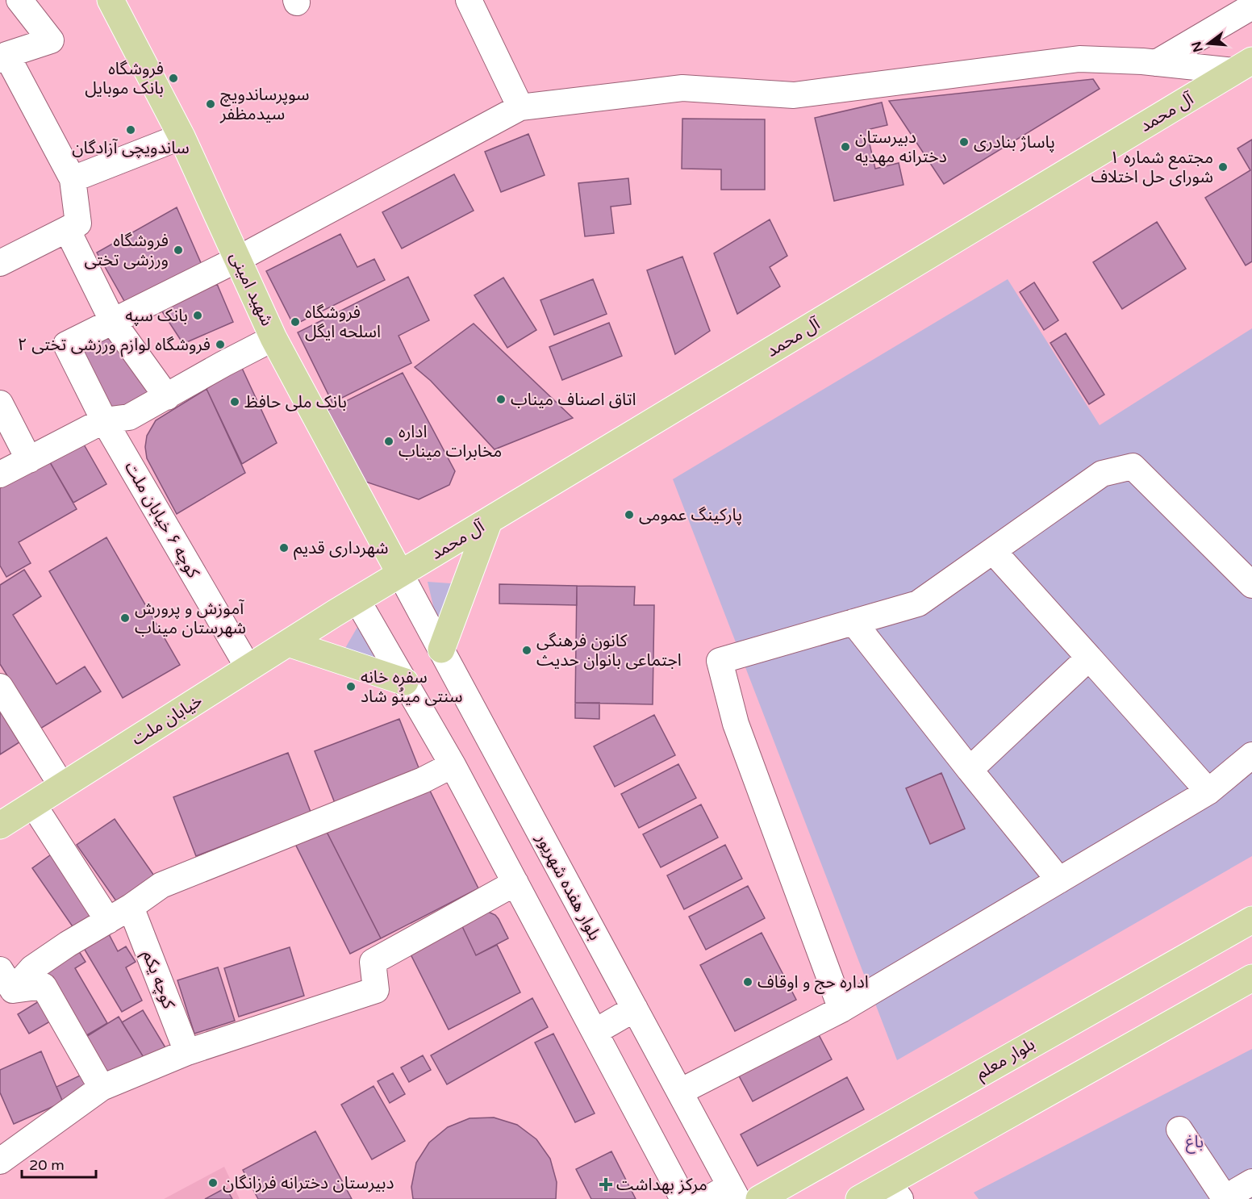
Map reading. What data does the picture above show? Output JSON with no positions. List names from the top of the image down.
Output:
{
  "streets": {
    "main road": [
      "آل محمد",
      "شهید امینی",
      "خیابان ملت",
      "بلوار معلم"
    ],
    "street": ["کوچه ۶ خیابان ملت", "بلوار هفده شهریور", "کوچه یکم"]
  },
  "crossings": [
    ["آل محمد", "شهید امینی"],
    ["آل محمد", "خیابان ملت"],
    ["آل محمد", "بلوار هفده شهریور"],
    ["شهید امینی", "بلوار هفده شهریور"],
    ["کوچه ۶ خیابان ملت", "خیابان ملت"]
  ],
  "parks": ["باغ"],
  "places": {
    "other": [
      "فروشگاه بانک موبایل",
      "سوپرساندویچ سیدمظفر",
      "ساندویچی آزادگان",
      "پاساژ بنادری",
      "دبیرستان دخترانه مهدیه",
      "مجتمع شماره ۱ شورای حل اختلاف",
      "فروشگاه ورزشی تختی",
      "بانک سپه",
      "فروشگاه اسلحه ایگل",
      "فروشگاه لوازم ورزشی تختی ۲",
      "اتاق اصناف میناب",
      "بانک ملی حافظ",
      "اداره مخابرات میناب",
      "پارکینگ عمومی",
      "شهرداری قدیم",
      "آموزش و پرورش شهرستان میناب",
      "کانون فرهنگی اجتماعی بانوان حدیث",
      "سفره خانه سنتی مینُو شاد",
      "اداره حج و اوقاف",
      "دبیرستان دخترانه فرزانگان"
    ],
    "health": ["مرکز بهداشت"]
  },
  "scale_bar": "20 m",
  "north": "left"
}
